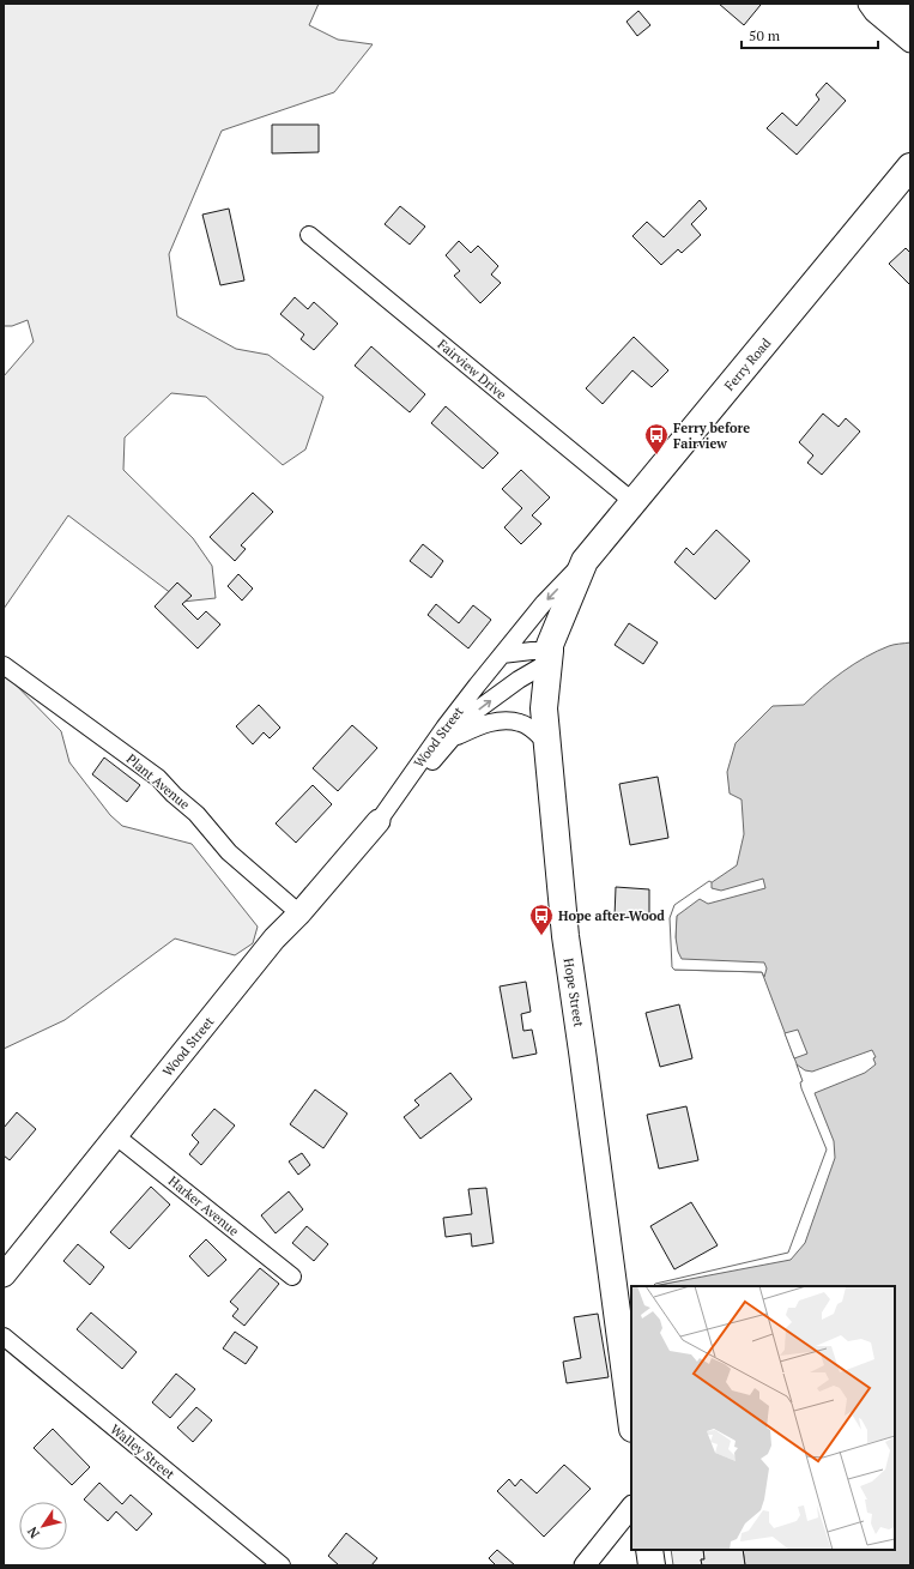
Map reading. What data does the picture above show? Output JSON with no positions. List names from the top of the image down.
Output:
{
  "streets": {
    "main road": ["Ferry Road", "Wood Street", "Hope Street"],
    "street": [
      "Fairview Drive",
      "Plant Avenue",
      "Harker Avenue",
      "Walley Street"
    ]
  },
  "crossings": [
    ["Ferry Road", "Fairview Drive"],
    ["Ferry Road", "Wood Street"],
    ["Ferry Road", "Hope Street"],
    ["Wood Street", "Plant Avenue"],
    ["Wood Street", "Hope Street"],
    ["Wood Street", "Harker Avenue"]
  ],
  "places": {
    "bus stop": ["Ferry before Fairview", "Hope after Wood"]
  },
  "scale_bar": "50 m",
  "north": "bottom left"
}
